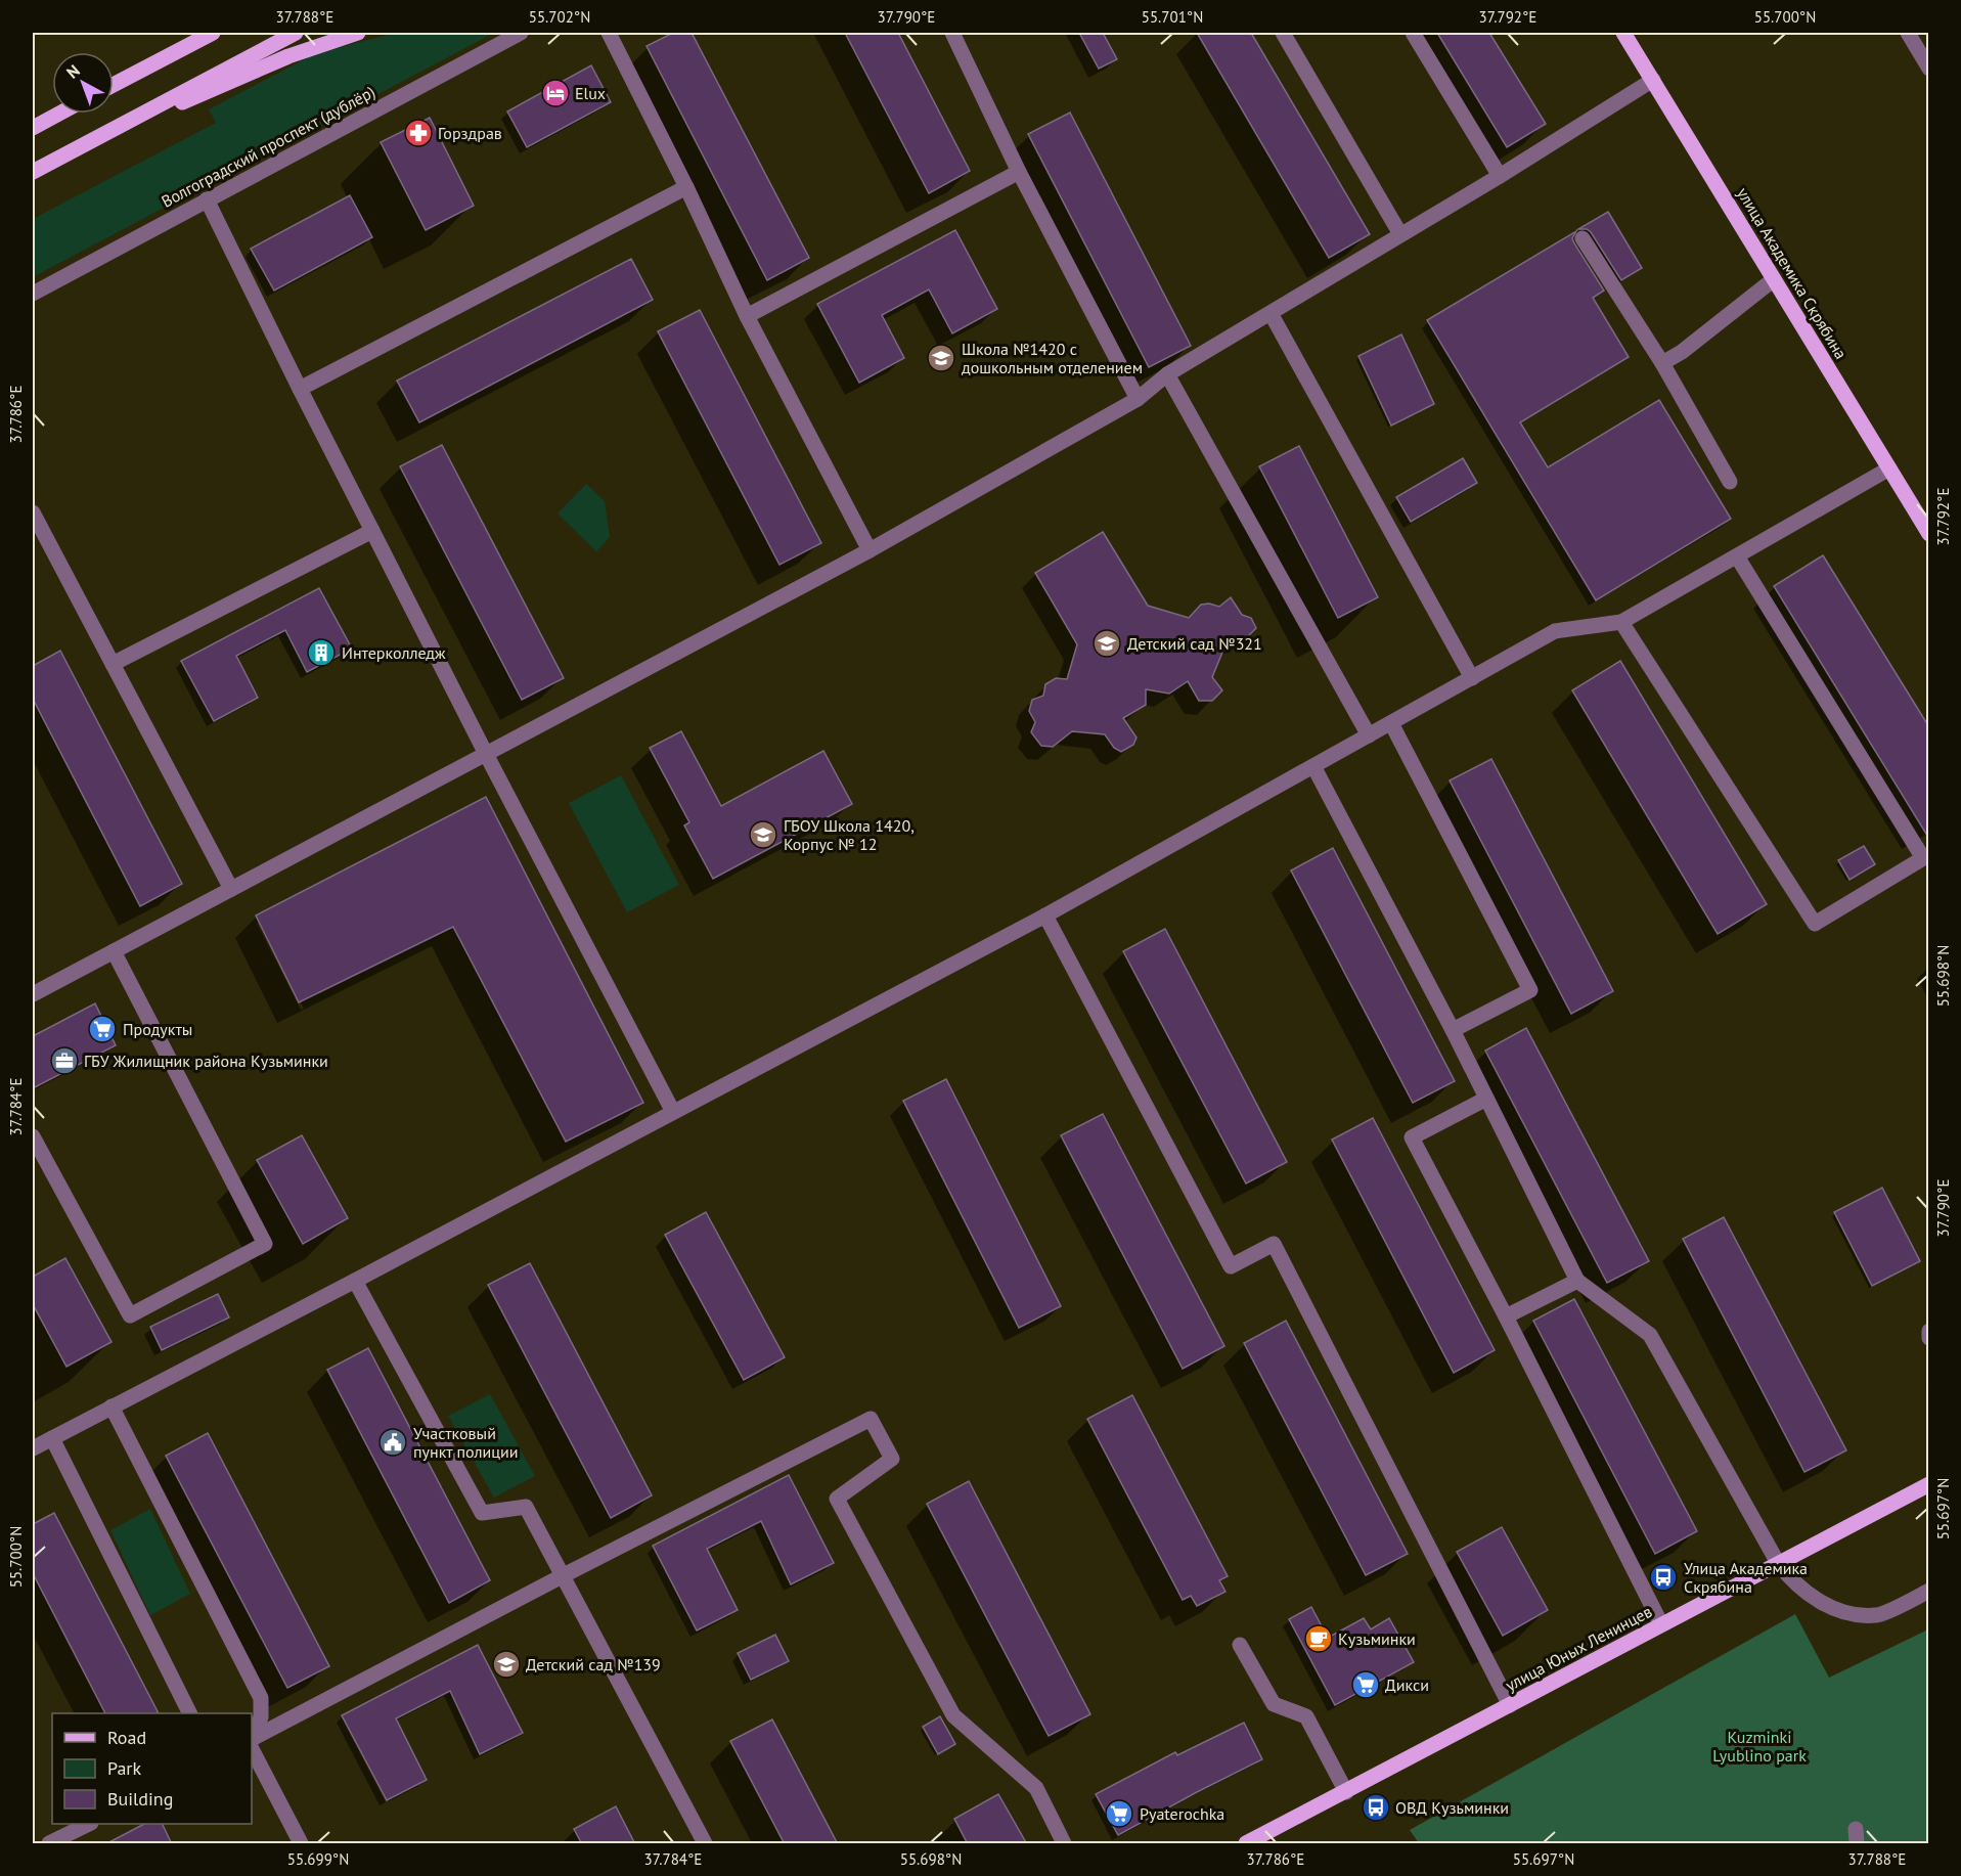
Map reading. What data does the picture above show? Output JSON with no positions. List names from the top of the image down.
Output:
{
  "streets": {
    "main road": ["улица Академика Скрябина", "улица Юных Ленинцев"],
    "street": ["Волгоградский проспект (дублёр)"]
  },
  "parks": ["Kuzminki Lyublino park"],
  "places": {
    "hotel": ["Elux"],
    "pharmacy": ["Горздрав"],
    "school or university": [
      "Школа №1420 с дошкольным отделением",
      "Детский сад №321",
      "ГБОУ Школа 1420, Корпус № 12",
      "Детский сад №139"
    ],
    "building": ["Интерколледж"],
    "supermarket": ["Продукты", "Дикси", "Pyaterochka"],
    "office": ["ГБУ Жилищник района Кузьминки"],
    "public building": ["Участковый пункт полиции"],
    "bus stop": ["Улица Академика Скрябина", "ОВД Кузьминки"],
    "cafe": ["Кузьминки"]
  },
  "legend": ["Road", "Park", "Building"],
  "north": "top left",
  "coordinates": [
    "37.788°E",
    "55.702°N",
    "37.790°E",
    "55.701°N",
    "37.792°E",
    "55.700°N",
    "37.786°E",
    "55.698°N",
    "37.784°E",
    "55.697°N",
    "55.699°N"
  ]
}
